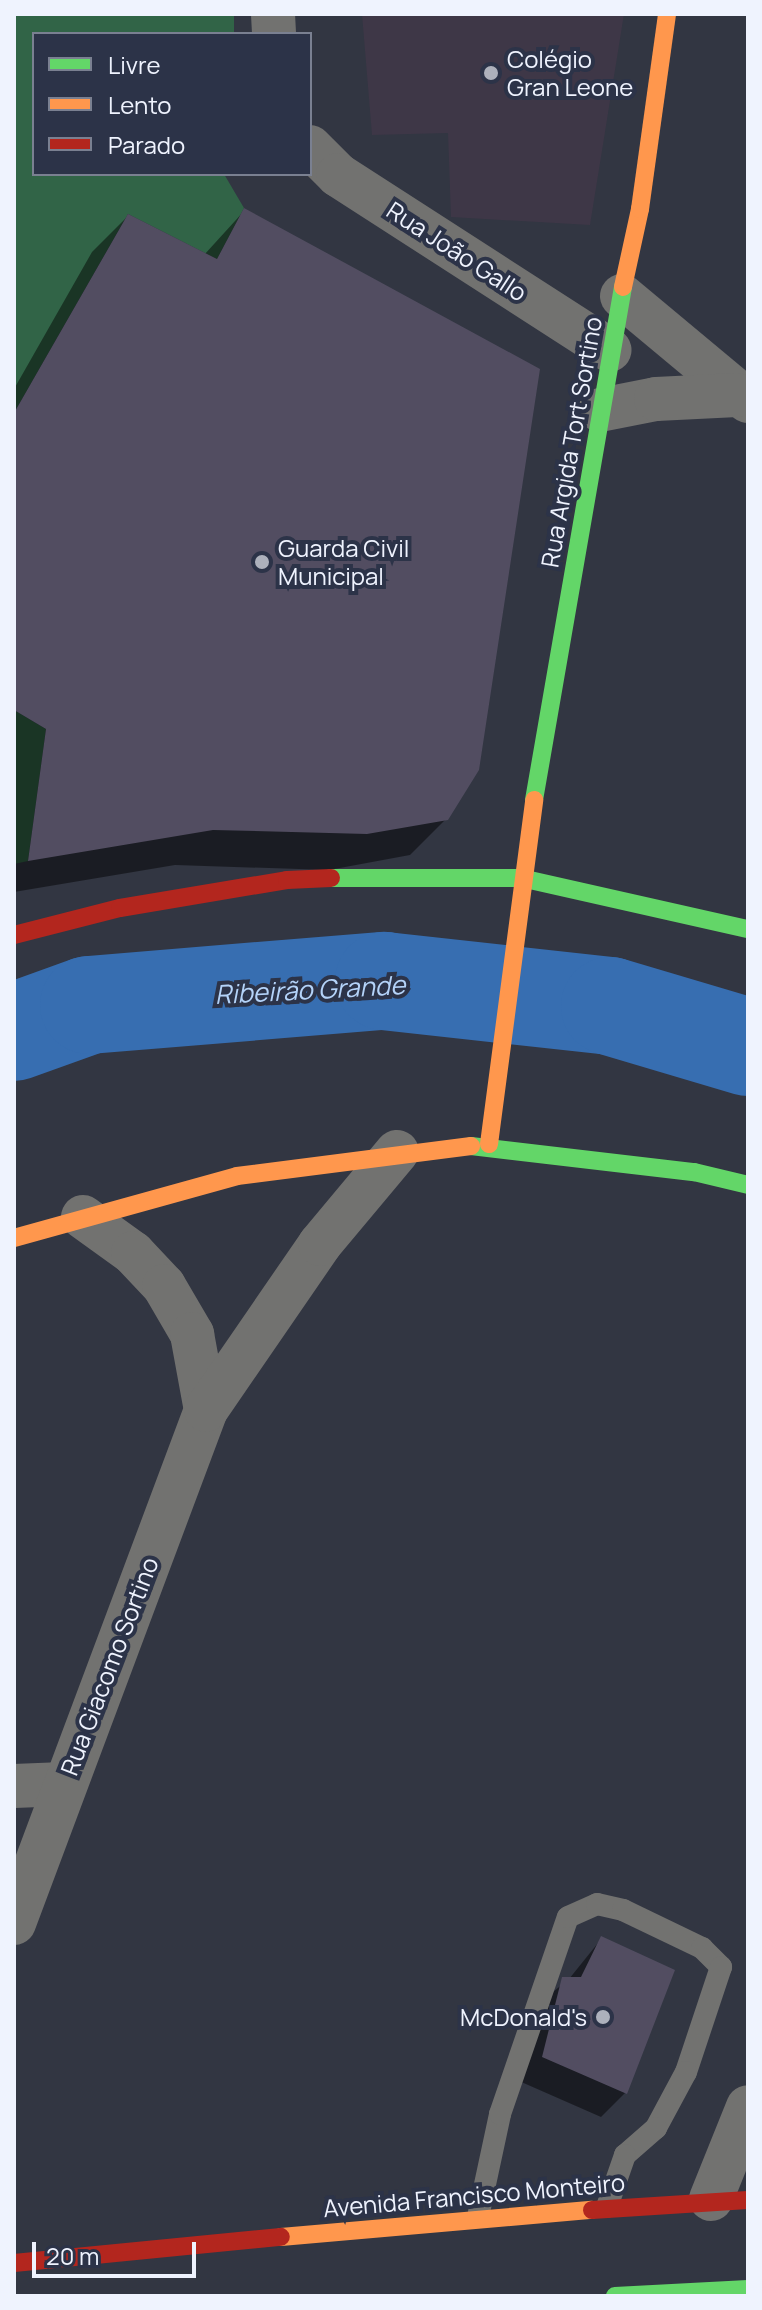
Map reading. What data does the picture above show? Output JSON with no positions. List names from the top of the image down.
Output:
{
  "streets": {
    "main road": ["Rua Argida Tort Sortino", "Avenida Francisco Monteiro"],
    "street": ["Rua João Gallo", "Rua Giacomo Sortino"]
  },
  "crossings": [
    ["Rua João Gallo", "Rua Argida Tort Sortino"]
  ],
  "water": ["Ribeirão Grande"],
  "places": ["Colégio Gran Leone", "Guarda Civil Municipal", "McDonald's"],
  "legend": ["Livre", "Lento", "Parado"],
  "scale_bar": "20 m"
}
